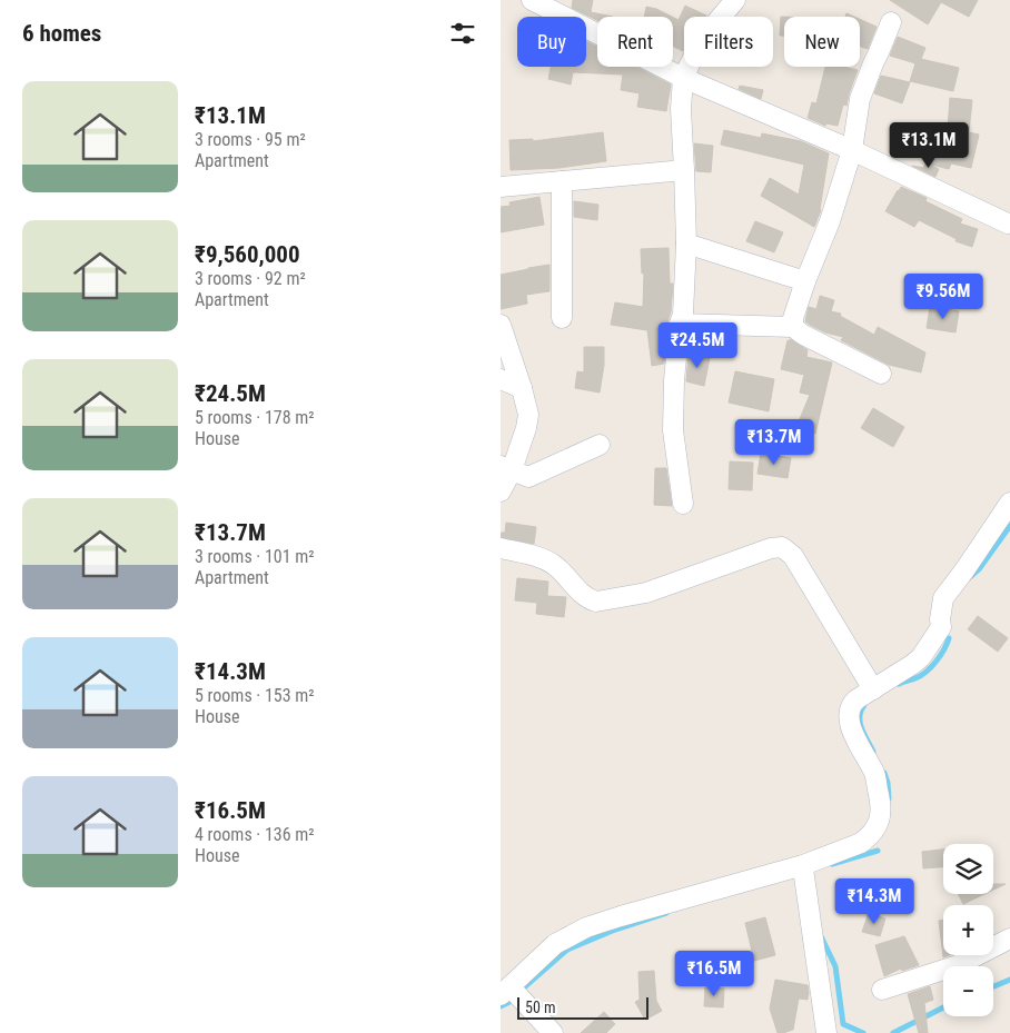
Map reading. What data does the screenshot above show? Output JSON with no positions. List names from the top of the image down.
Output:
{
  "scale_bar": "50 m",
  "page": {
    "heading": "6 homes",
    "chip": [
      "Buy",
      "Rent",
      "Filters",
      "New"
    ],
    "list": [
      {
        "name": "₹13.1M",
        "note": "3 rooms · 95 m² · Apartment"
      },
      {
        "name": "₹9,560,000",
        "note": "3 rooms · 92 m² · Apartment"
      },
      {
        "name": "₹24.5M",
        "note": "5 rooms · 178 m² · House"
      },
      {
        "name": "₹13.7M",
        "note": "3 rooms · 101 m² · Apartment"
      },
      {
        "name": "₹14.3M",
        "note": "5 rooms · 153 m² · House"
      },
      {
        "name": "₹16.5M",
        "note": "4 rooms · 136 m² · House"
      }
    ],
    "price": [
      "₹13.1M",
      "₹9.56M",
      "₹24.5M",
      "₹13.7M",
      "₹14.3M",
      "₹16.5M"
    ],
    "map_buttons": ["+", "−"],
    "scale": "50 m"
  }
}
